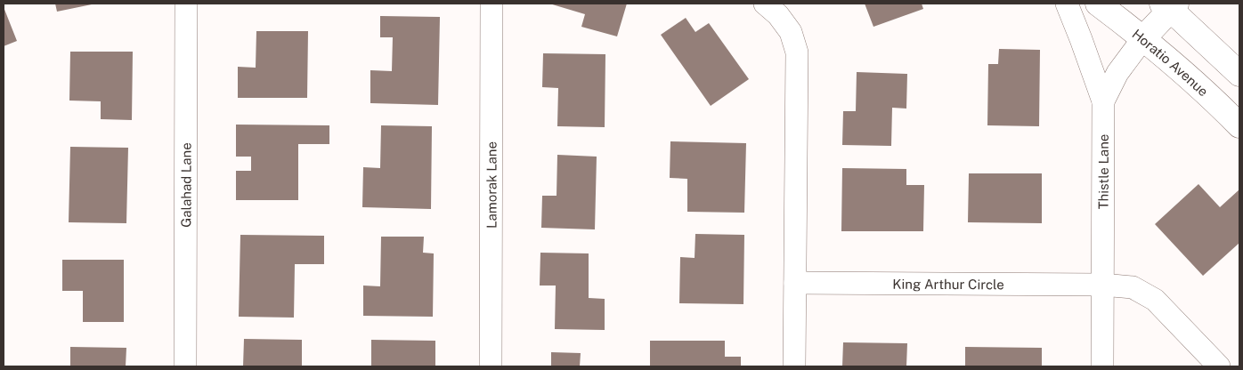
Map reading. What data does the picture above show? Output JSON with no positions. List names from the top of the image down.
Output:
{
  "streets": {
    "main road": ["Horatio Avenue", "Thistle Lane"],
    "street": ["Galahad Lane", "Lamorak Lane", "King Arthur Circle"]
  },
  "crossings": [
    ["Horatio Avenue", "Thistle Lane"],
    ["Thistle Lane", "King Arthur Circle"]
  ]
}
